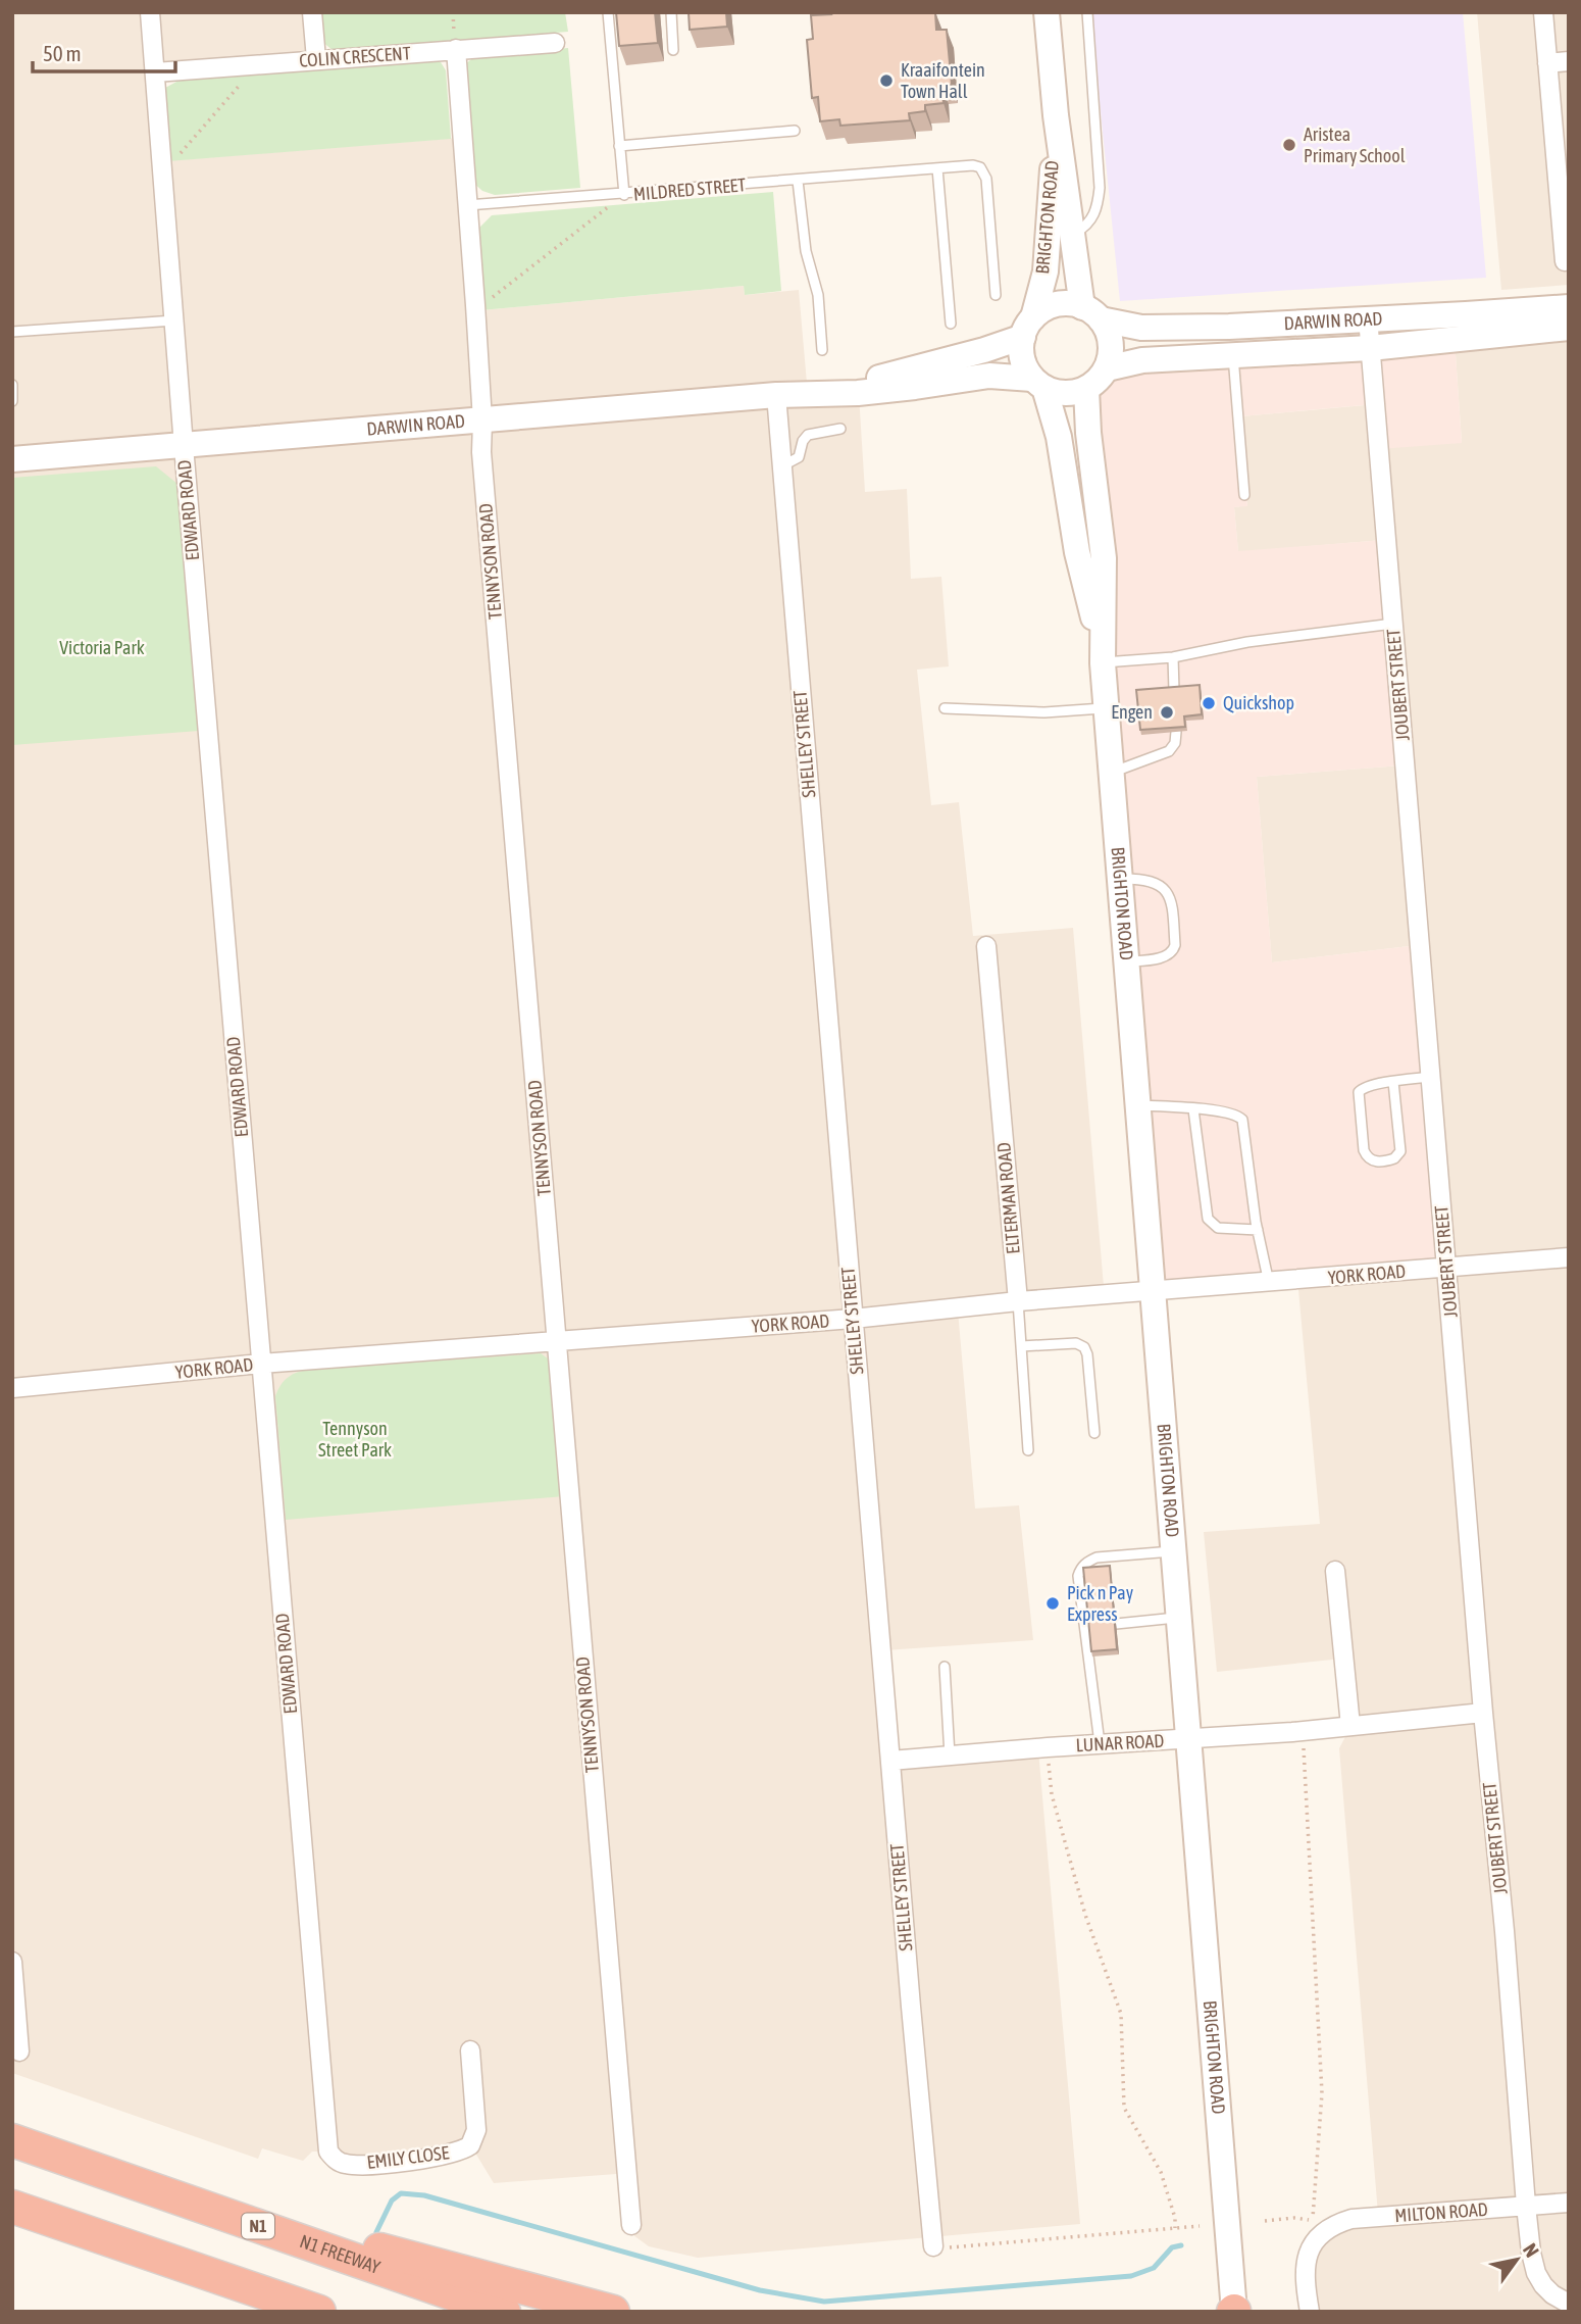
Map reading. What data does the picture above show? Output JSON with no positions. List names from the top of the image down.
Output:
{
  "streets": {
    "highway": ["N1", "N1 FREEWAY"],
    "main road": ["BRIGHTON ROAD", "DARWIN ROAD"],
    "street": [
      "COLIN CRESCENT",
      "EDWARD ROAD",
      "TENNYSON ROAD",
      "JOUBERT STREET",
      "SHELLEY STREET",
      "ELTERMAN ROAD",
      "YORK ROAD",
      "LUNAR ROAD",
      "EMILY CLOSE",
      "MILTON ROAD"
    ],
    "lane": ["MILDRED STREET"]
  },
  "crossings": [
    ["COLIN CRESCENT", "EDWARD ROAD"],
    ["COLIN CRESCENT", "TENNYSON ROAD"],
    ["MILDRED STREET", "TENNYSON ROAD"],
    ["BRIGHTON ROAD", "DARWIN ROAD"],
    ["BRIGHTON ROAD", "YORK ROAD"],
    ["BRIGHTON ROAD", "LUNAR ROAD"],
    ["DARWIN ROAD", "EDWARD ROAD"],
    ["DARWIN ROAD", "TENNYSON ROAD"],
    ["DARWIN ROAD", "JOUBERT STREET"],
    ["DARWIN ROAD", "SHELLEY STREET"],
    ["EDWARD ROAD", "YORK ROAD"],
    ["EDWARD ROAD", "EMILY CLOSE"],
    ["TENNYSON ROAD", "YORK ROAD"],
    ["JOUBERT STREET", "YORK ROAD"],
    ["JOUBERT STREET", "LUNAR ROAD"],
    ["JOUBERT STREET", "MILTON ROAD"],
    ["SHELLEY STREET", "YORK ROAD"],
    ["SHELLEY STREET", "LUNAR ROAD"],
    ["ELTERMAN ROAD", "YORK ROAD"]
  ],
  "parks": ["Victoria Park", "Tennyson Street Park"],
  "places": [
    "Kraaifontein Town Hall",
    "Aristea Primary School",
    "Quickshop",
    "Engen",
    "Pick n Pay Express"
  ],
  "scale_bar": "50 m",
  "north": "top right"
}
